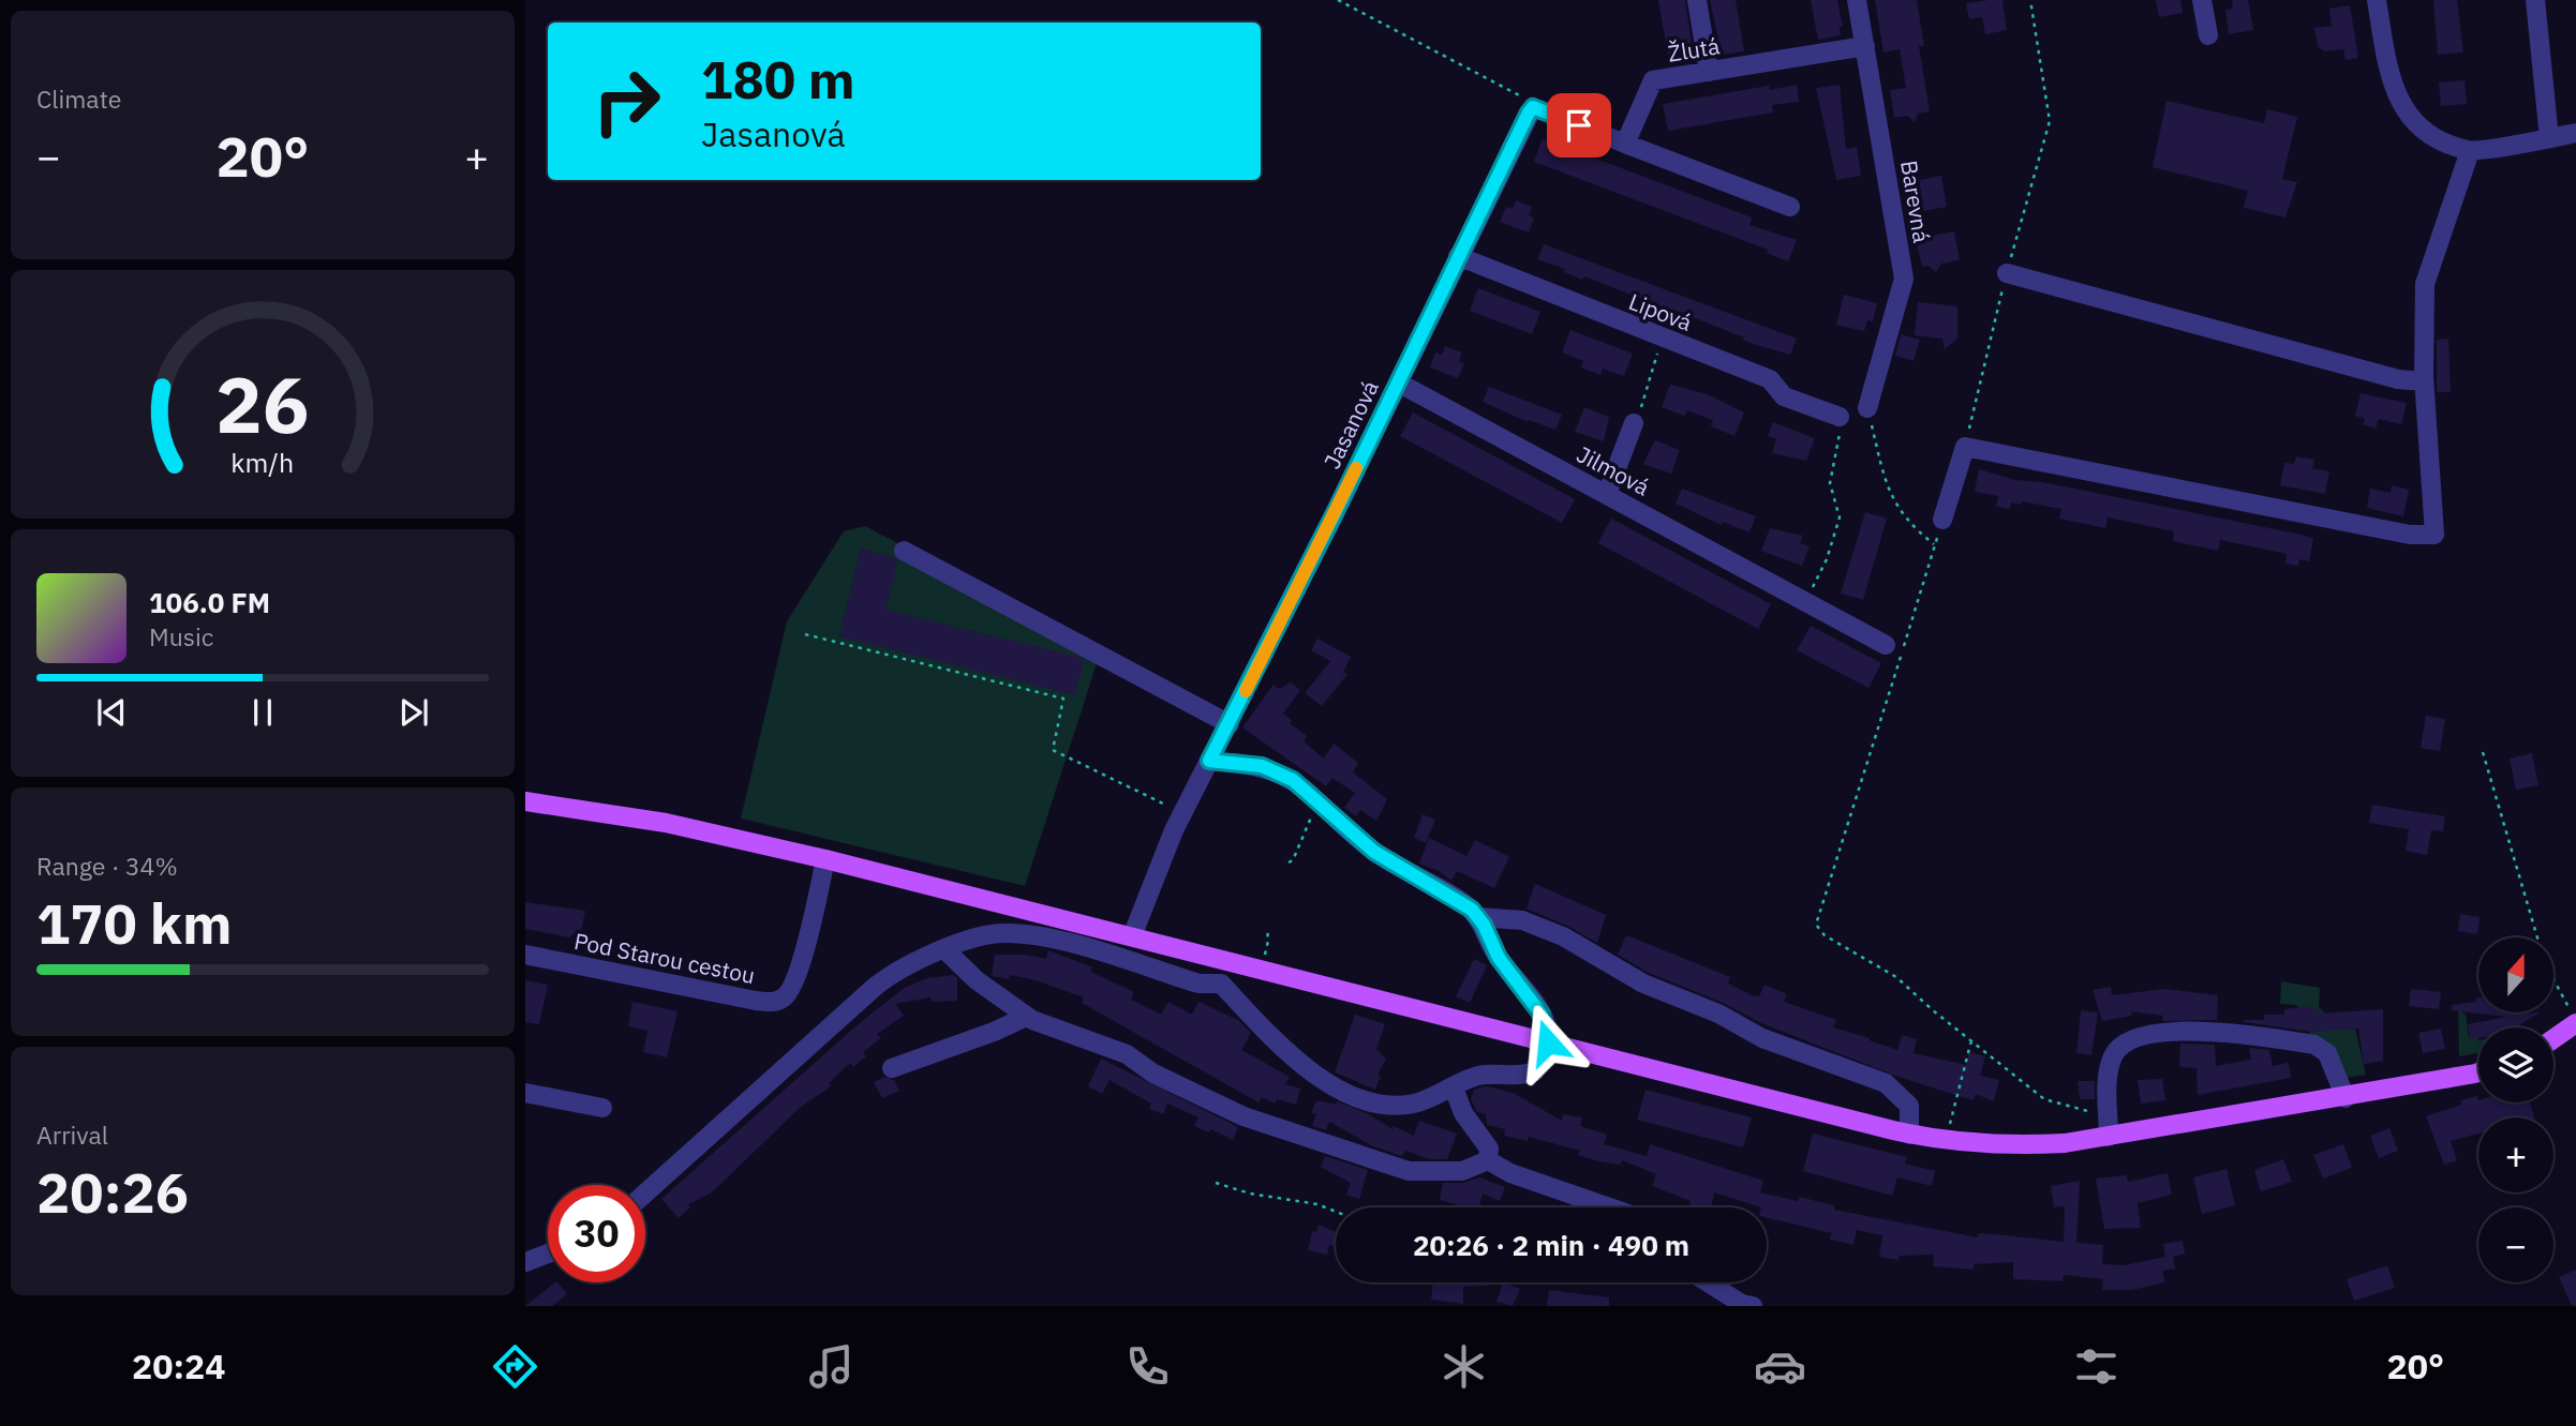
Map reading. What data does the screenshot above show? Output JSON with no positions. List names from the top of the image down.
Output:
{
  "streets": {
    "street": [
      "Žlutá",
      "Barevná",
      "Lipová",
      "Jasanová",
      "Jilmová",
      "Pod Starou cestou"
    ]
  },
  "crossings": [
    ["Žlutá", "Barevná"],
    ["Lipová", "Jasanová"],
    ["Jasanová", "Jilmová"]
  ],
  "north": "top",
  "page": {
    "tile": [
      "Climate",
      ["Range · 34%", "170 km"],
      ["Arrival", "20:26"]
    ],
    "turn": ["180 m", "Jasanová"],
    "heat": ["−", "20°", "+"],
    "song": ["106.0 FM", "Music"],
    "map_buttons": ["+", "−"],
    "limit": "30",
    "trip": "20:26 · 2 min · 490 m",
    "tabs": ["20:24", "20°"],
    "gauge": ["26", "km/h"]
  }
}
